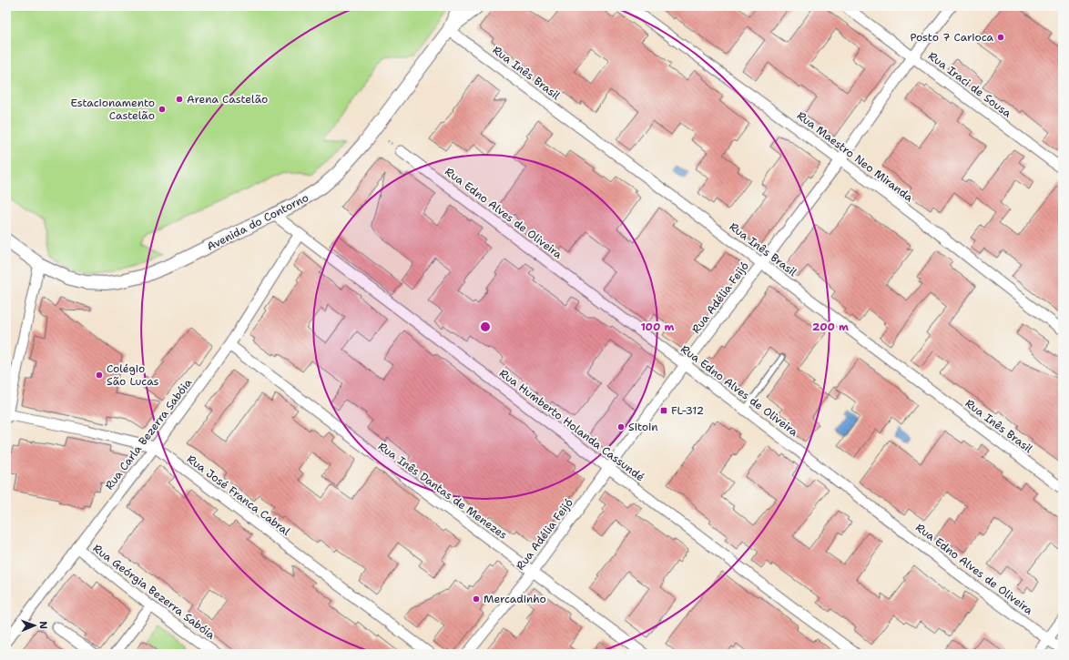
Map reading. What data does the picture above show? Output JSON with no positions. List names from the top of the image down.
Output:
{
  "streets": {
    "street": [
      "Rua Inês Brasil",
      "Rua Iraci de Sousa",
      "Rua Maestro Neo Miranda",
      "Rua Edno Alves de Oliveira",
      "Avenida do Contorno",
      "Rua Adélia Feijó",
      "Rua Humberto Holanda Cassundé",
      "Rua Carla Bezerra Sabóia",
      "Rua Inês Dantas de Menezes",
      "Rua José Franca Cabral",
      "Rua Geórgia Bezerra Sabóia"
    ]
  },
  "crossings": [
    ["Rua Inês Brasil", "Avenida do Contorno"],
    ["Rua Inês Brasil", "Rua Adélia Feijó"],
    ["Rua Iraci de Sousa", "Rua Adélia Feijó"],
    ["Rua Maestro Neo Miranda", "Rua Adélia Feijó"],
    ["Rua Edno Alves de Oliveira", "Rua Adélia Feijó"],
    ["Avenida do Contorno", "Rua Humberto Holanda Cassundé"],
    ["Rua Adélia Feijó", "Rua Humberto Holanda Cassundé"],
    ["Rua Adélia Feijó", "Rua Inês Dantas de Menezes"],
    ["Rua Humberto Holanda Cassundé", "Rua Carla Bezerra Sabóia"],
    ["Rua Carla Bezerra Sabóia", "Rua Inês Dantas de Menezes"],
    ["Rua Carla Bezerra Sabóia", "Rua José Franca Cabral"],
    ["Rua Carla Bezerra Sabóia", "Rua Geórgia Bezerra Sabóia"]
  ],
  "places": {
    "other": [
      "Posto 7 Carioca",
      "Arena Castelão",
      "Estacionamento Castelão",
      "Colégio São Lucas",
      "Sitoin",
      "Mercadinho"
    ],
    "transit": ["FL-312"]
  },
  "north": "right",
  "rings": ["100 m", "200 m"]
}
